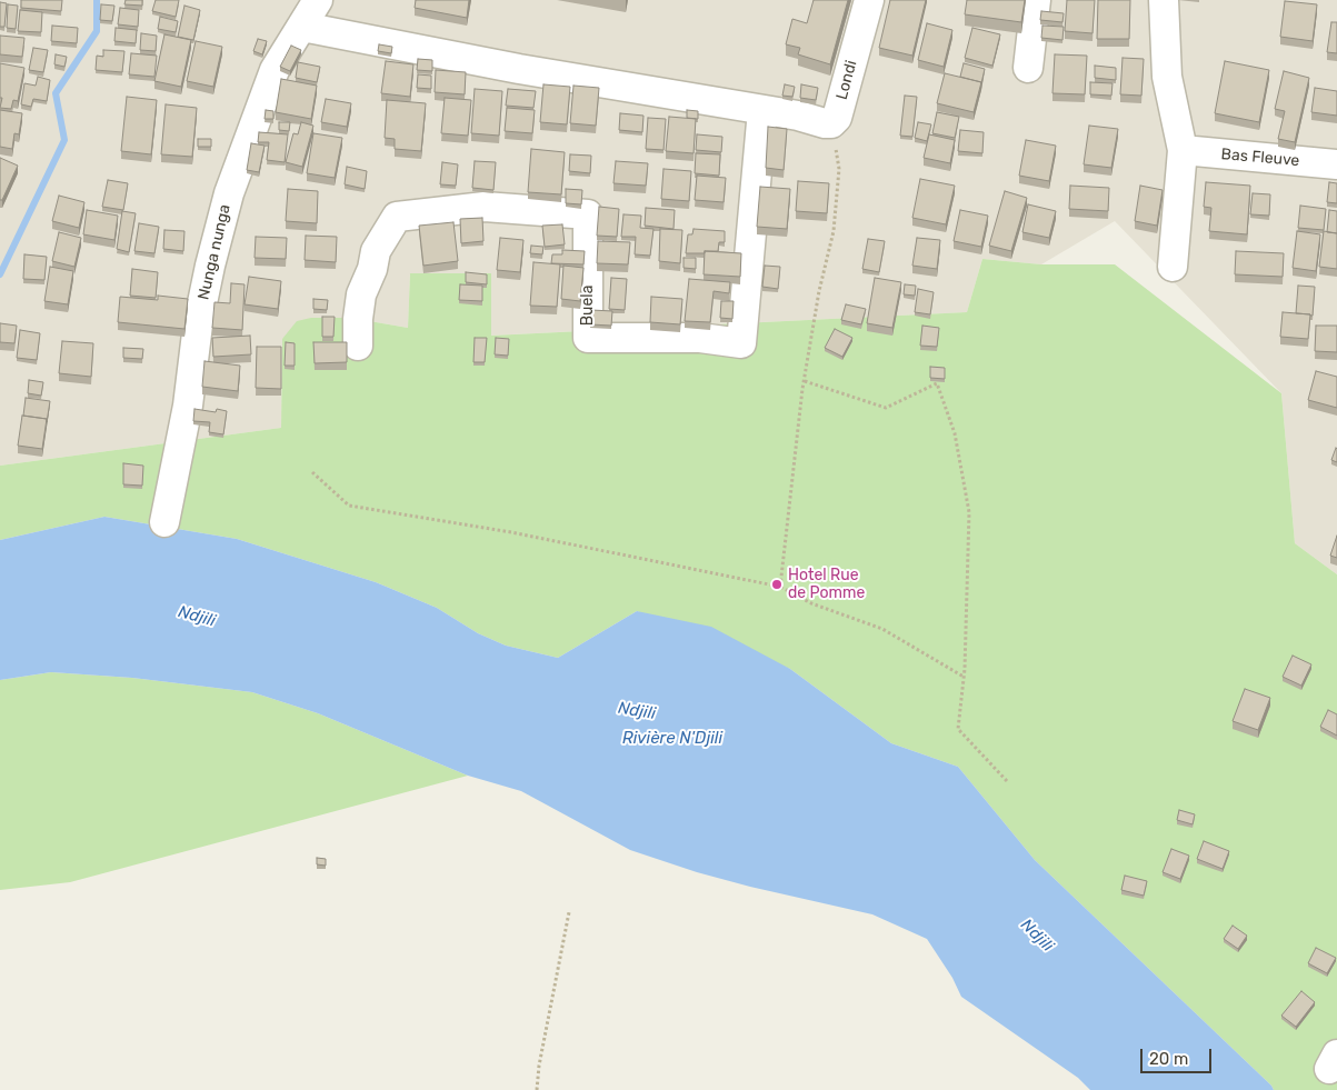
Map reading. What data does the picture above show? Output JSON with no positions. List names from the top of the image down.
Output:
{
  "streets": {
    "street": [
      "Londi",
      "Bas Fleuve",
      "Nunga nunga",
      "Buela"
    ]
  },
  "water": ["Ndjili", "Rivière N'Djili"],
  "places": ["Hotel Rue de Pomme"],
  "scale_bar": "20 m"
}
